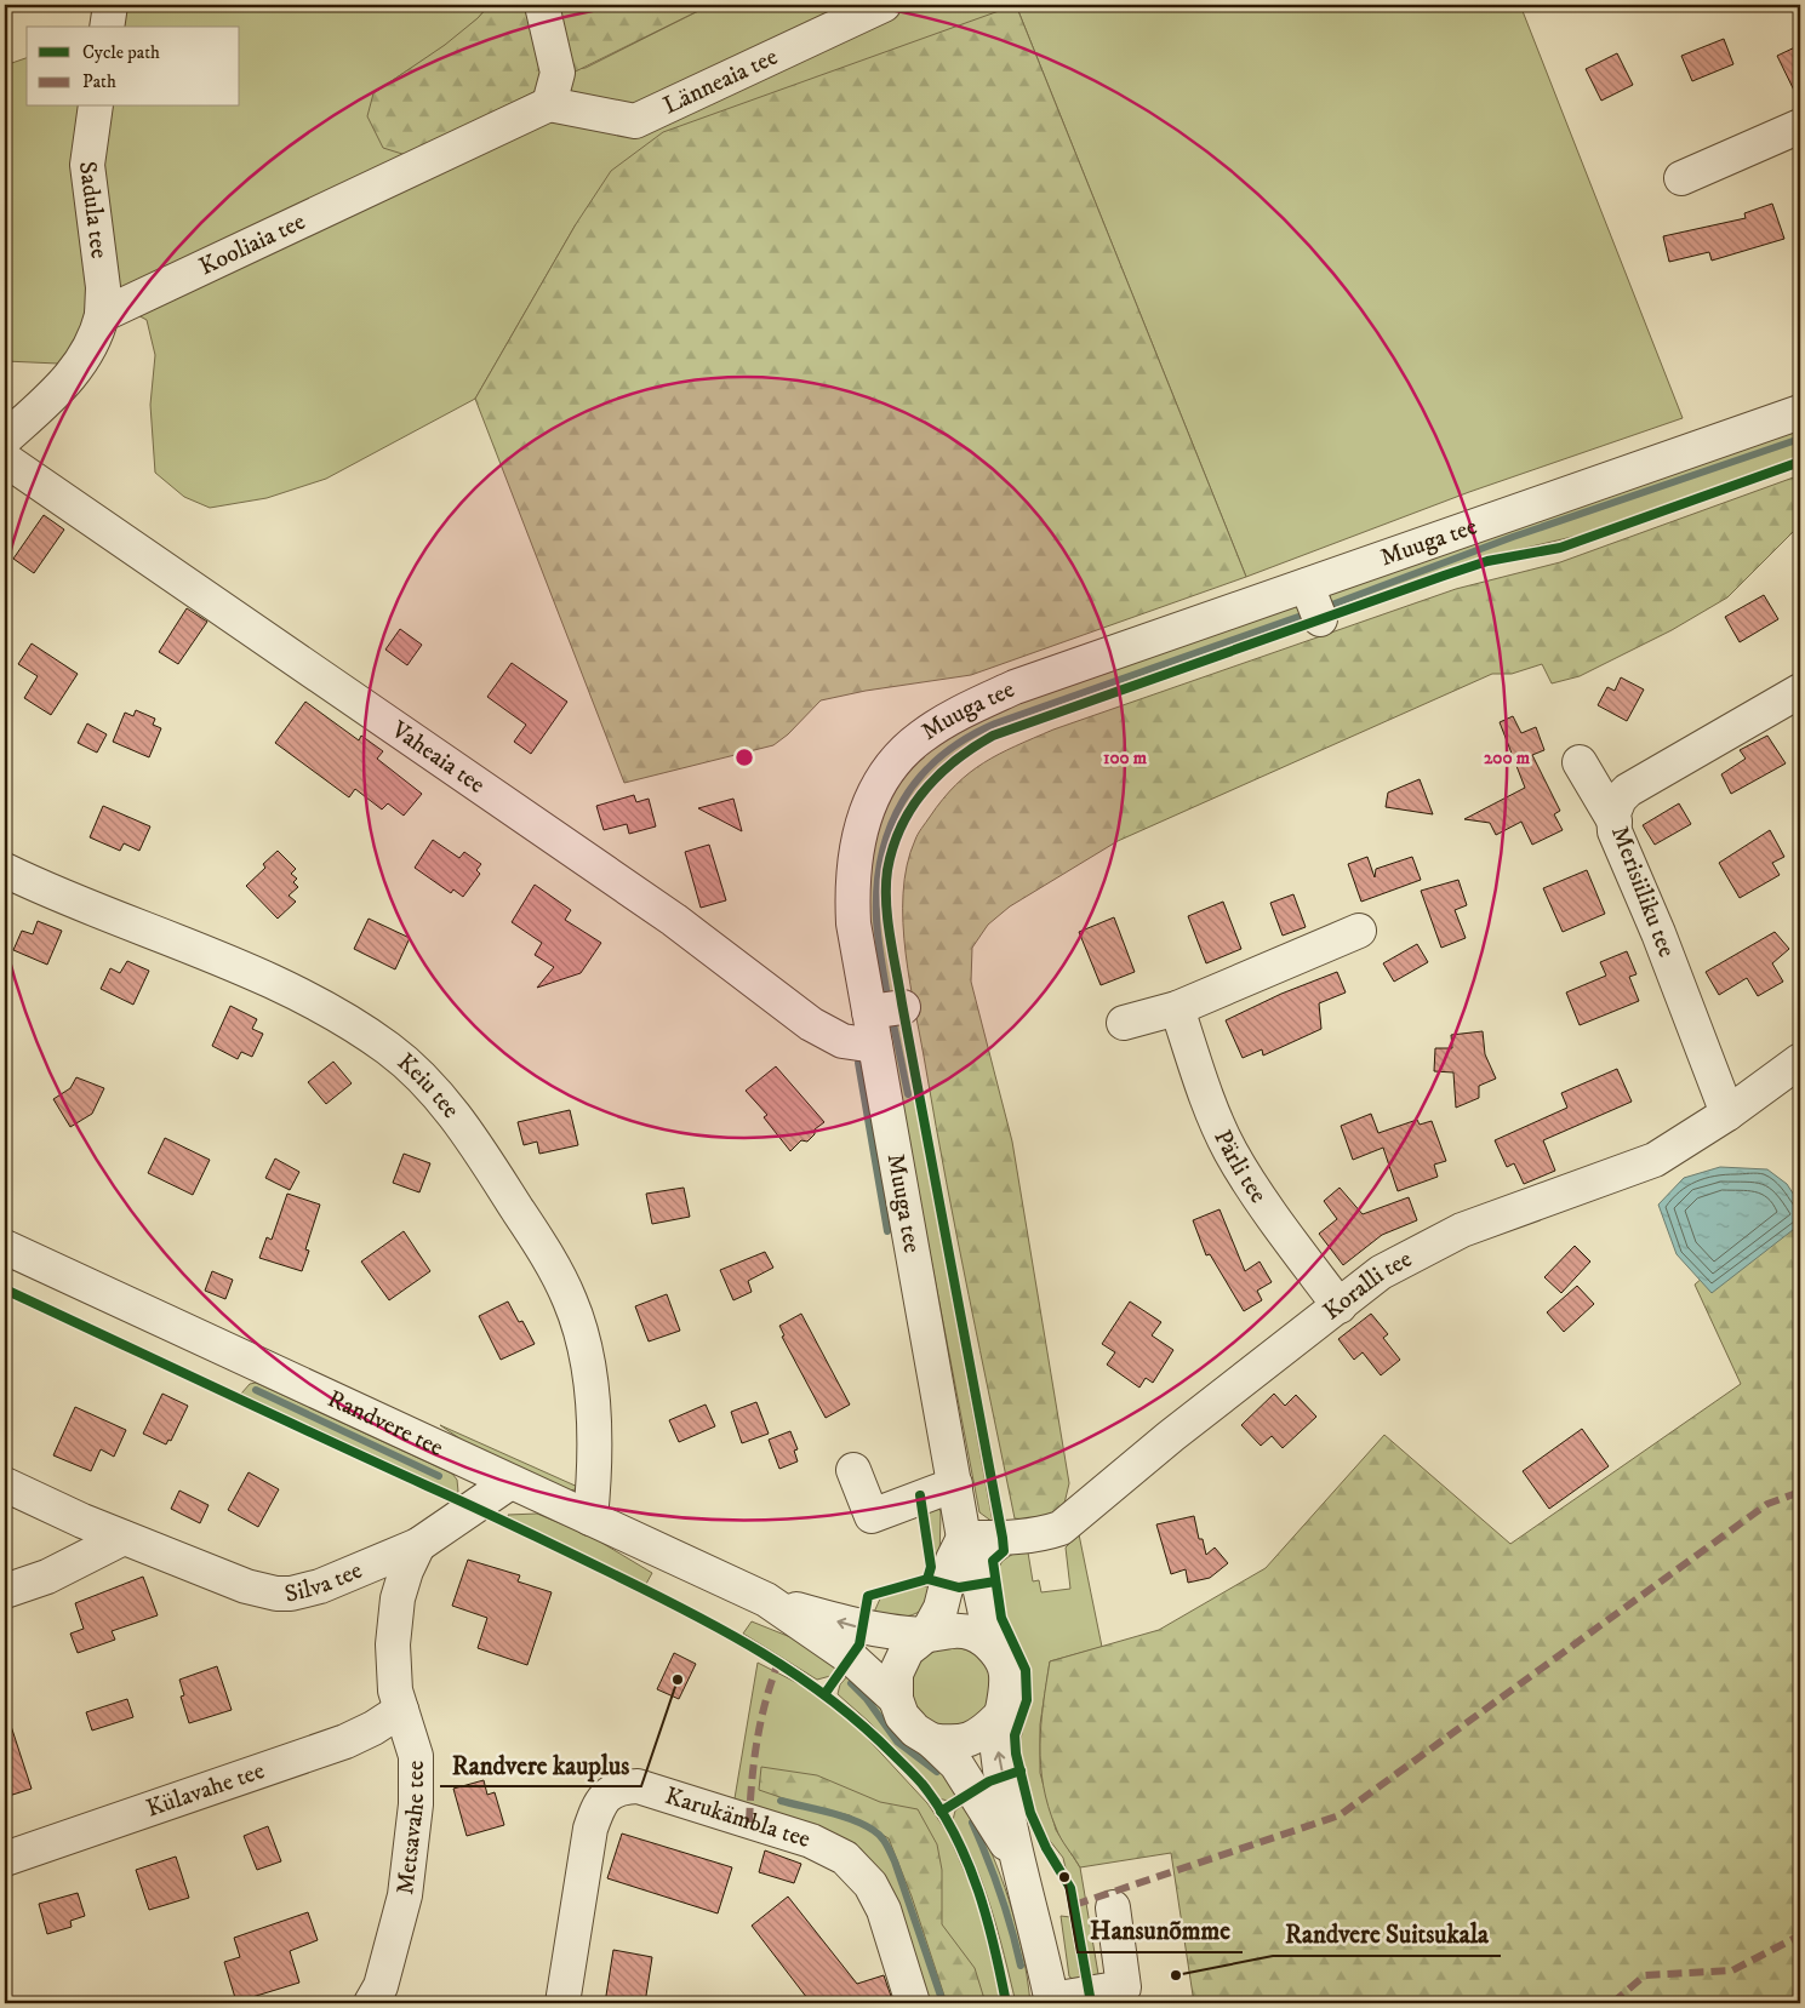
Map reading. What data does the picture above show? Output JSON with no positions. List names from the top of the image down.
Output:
{
  "streets": {
    "street": [
      "Länneaia tee",
      "Sadula tee",
      "Kooliaia tee",
      "Muuga tee",
      "Vaheaia tee",
      "Merisiiliku tee",
      "Keiu tee",
      "Pärli tee",
      "Koralli tee",
      "Randvere tee",
      "Silva tee",
      "Külavahe tee",
      "Karukämbla tee",
      "Metsavahe tee"
    ]
  },
  "crossings": [
    ["Länneaia tee", "Kooliaia tee"],
    ["Sadula tee", "Kooliaia tee"],
    ["Muuga tee", "Vaheaia tee"],
    ["Muuga tee", "Koralli tee"],
    ["Muuga tee", "Randvere tee"],
    ["Merisiiliku tee", "Koralli tee"],
    ["Keiu tee", "Randvere tee"],
    ["Pärli tee", "Koralli tee"],
    ["Randvere tee", "Silva tee"],
    ["Silva tee", "Metsavahe tee"],
    ["Külavahe tee", "Metsavahe tee"]
  ],
  "places": ["Randvere kauplus", "Hansunõmme", "Randvere Suitsukala"],
  "legend": ["Cycle path", "Path"],
  "rings": ["100 m", "200 m"]
}
